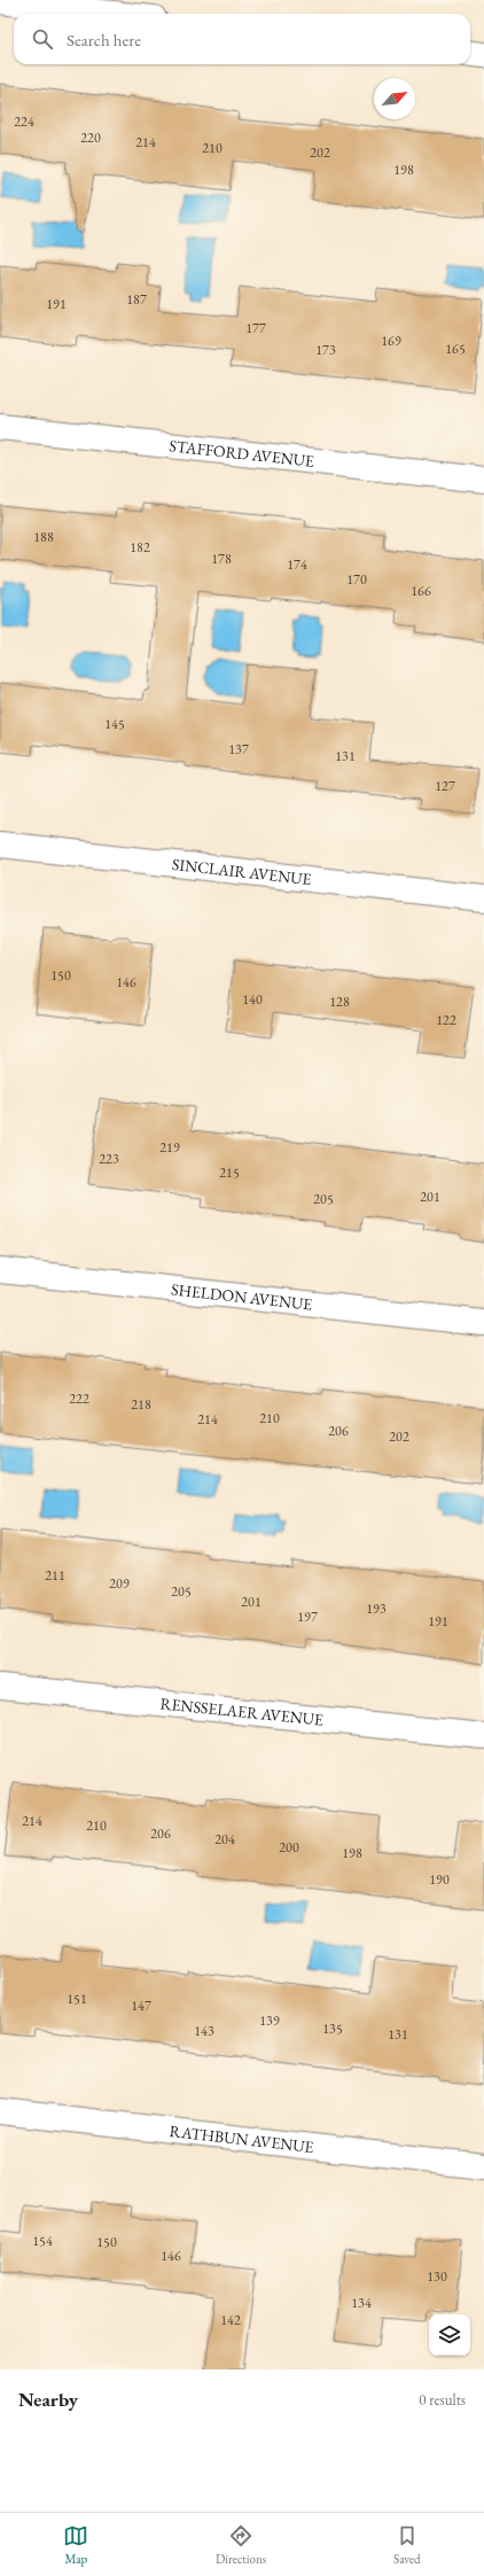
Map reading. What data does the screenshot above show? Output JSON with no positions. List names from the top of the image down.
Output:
{
  "streets": {
    "street": [
      "STAFFORD AVENUE",
      "SINCLAIR AVENUE",
      "SHELDON AVENUE",
      "RENSSELAER AVENUE",
      "RATHBUN AVENUE"
    ]
  },
  "house_numbers": [
    "224",
    "220",
    "214",
    "210",
    "202",
    "198",
    "187",
    "191",
    "177",
    "169",
    "165",
    "173",
    "188",
    "182",
    "178",
    "174",
    "170",
    "166",
    "145",
    "137",
    "131",
    "127",
    "150",
    "146",
    "140",
    "128",
    "122",
    "219",
    "223",
    "215",
    "201",
    "205",
    "222",
    "218",
    "210",
    "214",
    "206",
    "202",
    "211",
    "209",
    "205",
    "201",
    "193",
    "197",
    "191",
    "214",
    "210",
    "206",
    "204",
    "200",
    "198",
    "190",
    "151",
    "147",
    "139",
    "135",
    "143",
    "131",
    "154",
    "150",
    "146",
    "130",
    "134",
    "142"
  ],
  "north": "top right",
  "page": {
    "search": "Search here",
    "heading": ["Nearby", "0 results"],
    "nav": ["Map", "Directions", "Saved"]
  }
}
